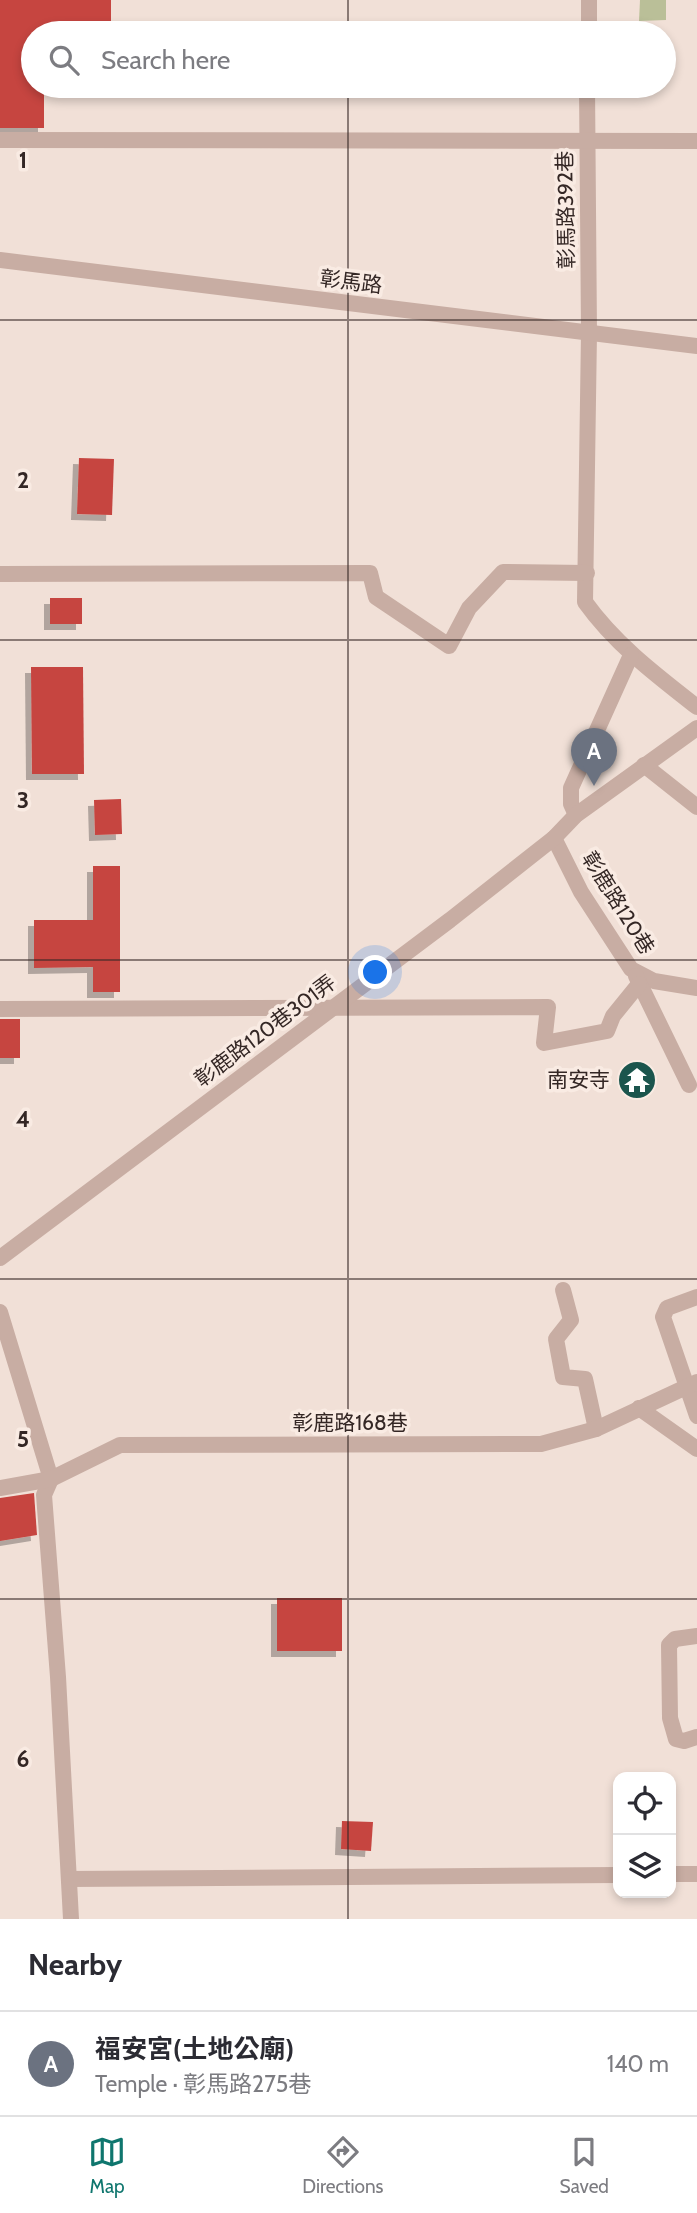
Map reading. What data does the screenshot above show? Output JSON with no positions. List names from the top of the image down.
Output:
{
  "streets": {
    "street": [
      "彰馬路392巷",
      "彰馬路",
      "彰鹿路120巷",
      "彰鹿路120巷301弄",
      "彰鹿路168巷"
    ]
  },
  "crossings": [
    ["彰馬路392巷", "彰馬路"],
    ["彰鹿路120巷", "彰鹿路120巷301弄"]
  ],
  "places": {
    "temple": ["南安寺"]
  },
  "page": {
    "search": "Search here",
    "pins": "A",
    "heading": "Nearby",
    "list": [
      {
        "mark": "A",
        "name": "福安宮(土地公廟)",
        "note": "Temple · 彰馬路275巷",
        "value": "140 m"
      }
    ],
    "nav": ["Map", "Directions", "Saved"]
  },
  "grid": {
    "rows": [
      "1",
      "2",
      "3",
      "4",
      "5",
      "6"
    ]
  }
}
